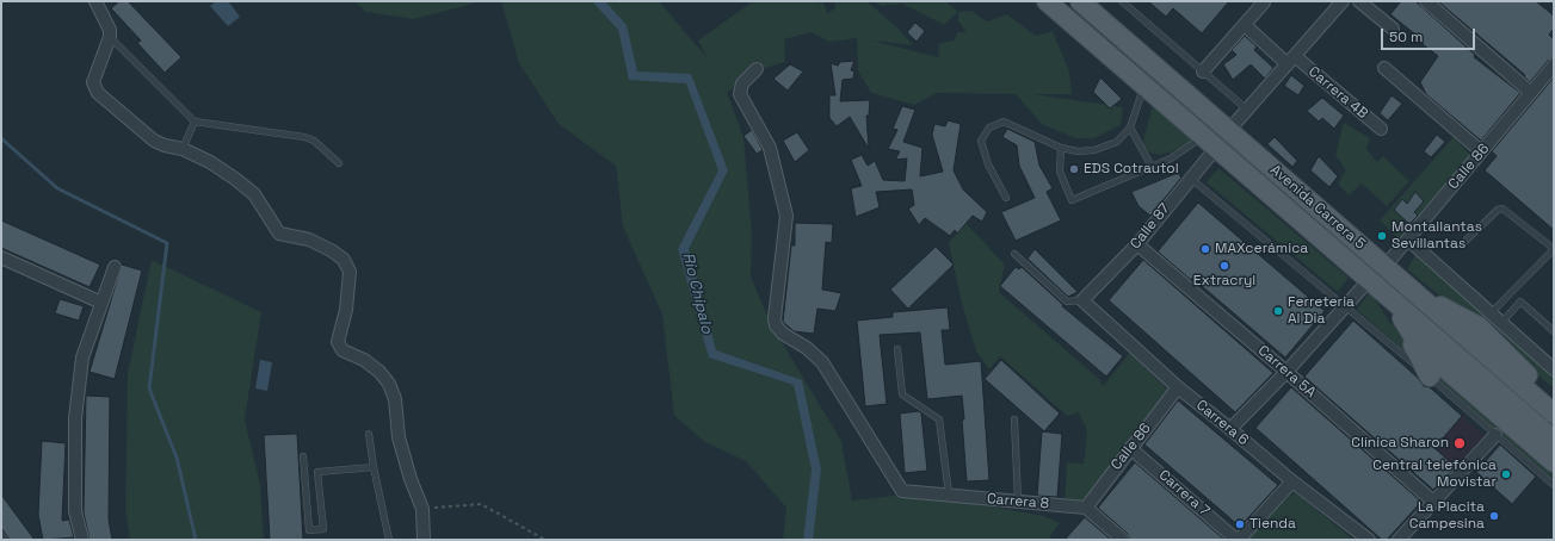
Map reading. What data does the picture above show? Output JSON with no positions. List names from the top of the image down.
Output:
{
  "streets": {
    "main road": ["Avenida Carrera 5"],
    "street": [
      "Carrera 4B",
      "Calle 86",
      "Calle 87",
      "Carrera 5A",
      "Carrera 6",
      "Carrera 7",
      "Carrera 8"
    ]
  },
  "crossings": [
    ["Calle 86", "Avenida Carrera 5"],
    ["Calle 86", "Carrera 6"],
    ["Calle 86", "Carrera 7"],
    ["Calle 86", "Carrera 8"],
    ["Avenida Carrera 5", "Calle 87"],
    ["Calle 87", "Carrera 5A"],
    ["Calle 87", "Carrera 6"]
  ],
  "water": ["Río Chipalo"],
  "places": [
    "EDS Cotrautol",
    "Montallantas Sevillantas",
    "MAXcerámica",
    "Extracryl",
    "Ferreteria Al Dia",
    "Clínica Sharon",
    "Central telefónica Movistar",
    "La Placita Campesina",
    "Tienda"
  ],
  "scale_bar": "50 m"
}
